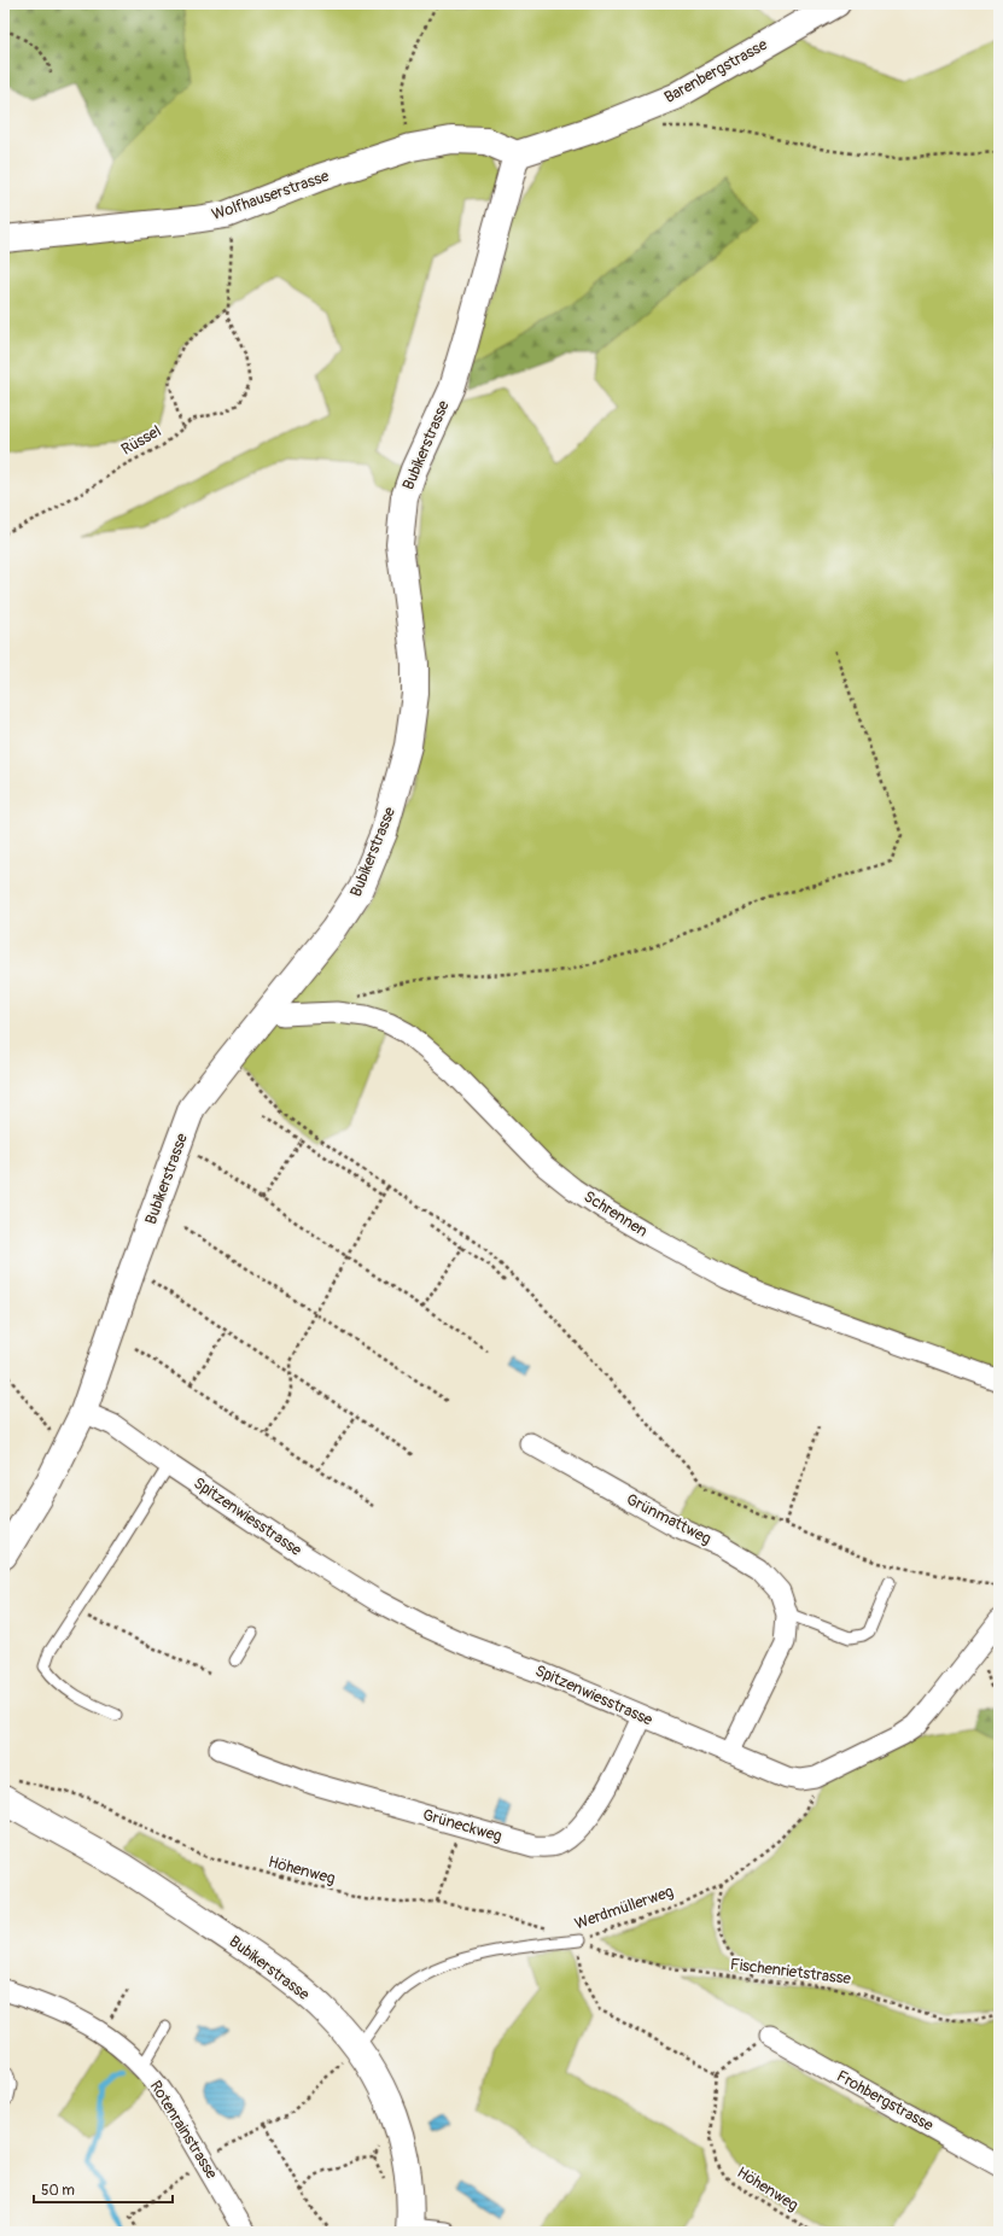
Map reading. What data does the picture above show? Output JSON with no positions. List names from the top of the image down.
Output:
{
  "streets": {
    "street": [
      "Barenbergstrasse",
      "Wolfhauserstrasse",
      "Bubikerstrasse",
      "Schrennen",
      "Spitzenwiesstrasse",
      "Grünmattweg",
      "Grüneckweg",
      "Frohbergstrasse",
      "Rotenrainstrasse"
    ],
    "lane": ["Werdmüllerweg"],
    "path": ["Rüssel", "Höhenweg", "Fischenrietstrasse"]
  },
  "crossings": [
    ["Barenbergstrasse", "Wolfhauserstrasse"],
    ["Barenbergstrasse", "Bubikerstrasse"],
    ["Wolfhauserstrasse", "Bubikerstrasse"],
    ["Bubikerstrasse", "Schrennen"],
    ["Bubikerstrasse", "Spitzenwiesstrasse"],
    ["Bubikerstrasse", "Werdmüllerweg"],
    ["Spitzenwiesstrasse", "Grünmattweg"],
    ["Spitzenwiesstrasse", "Grüneckweg"],
    ["Höhenweg", "Werdmüllerweg"],
    ["Höhenweg", "Fischenrietstrasse"],
    ["Werdmüllerweg", "Fischenrietstrasse"]
  ],
  "scale_bar": "50 m"
}
